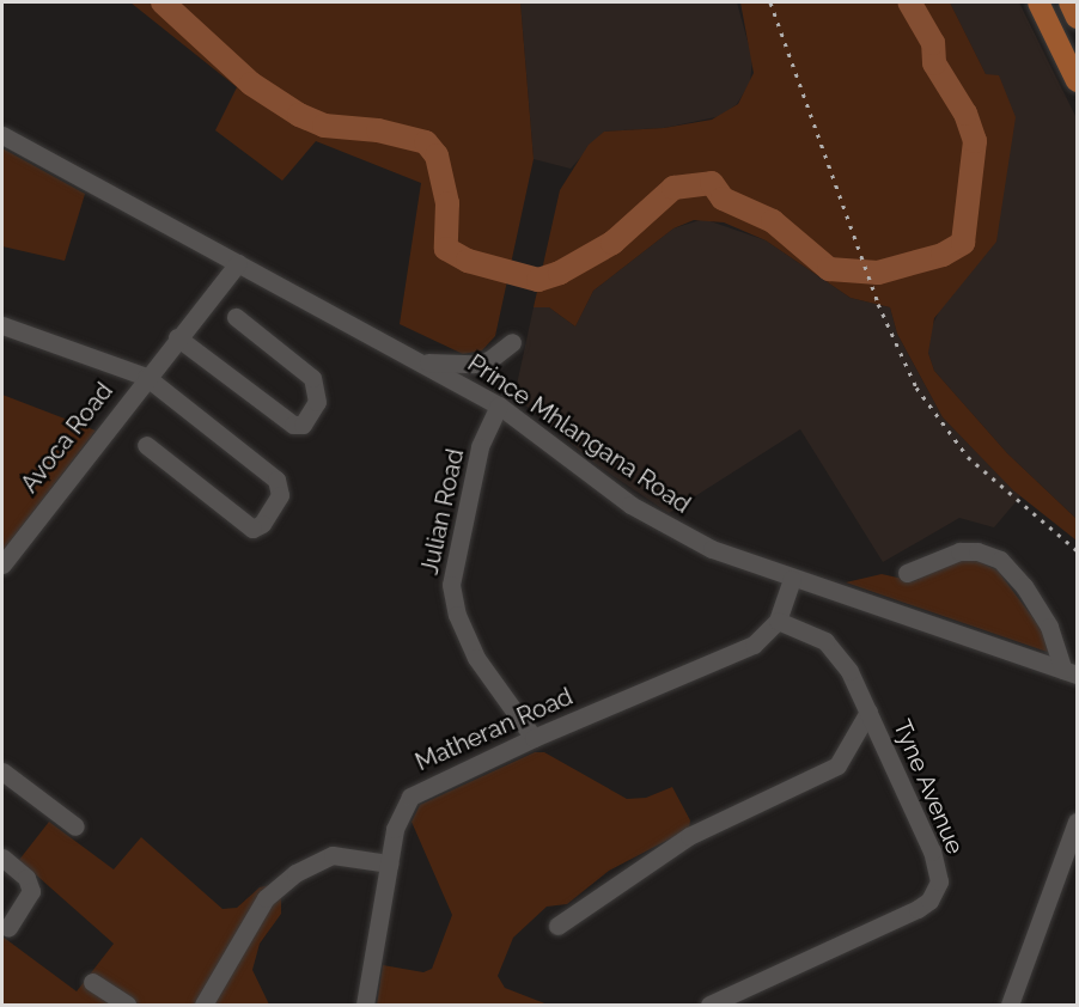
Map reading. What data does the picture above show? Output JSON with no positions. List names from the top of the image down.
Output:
{
  "streets": {
    "street": [
      "Prince Mhlangana Road",
      "Avoca Road",
      "Julian Road",
      "Matheran Road",
      "Tyne Avenue"
    ]
  },
  "crossings": [
    ["Prince Mhlangana Road", "Avoca Road"],
    ["Prince Mhlangana Road", "Julian Road"],
    ["Prince Mhlangana Road", "Matheran Road"],
    ["Julian Road", "Matheran Road"],
    ["Matheran Road", "Tyne Avenue"]
  ]
}
